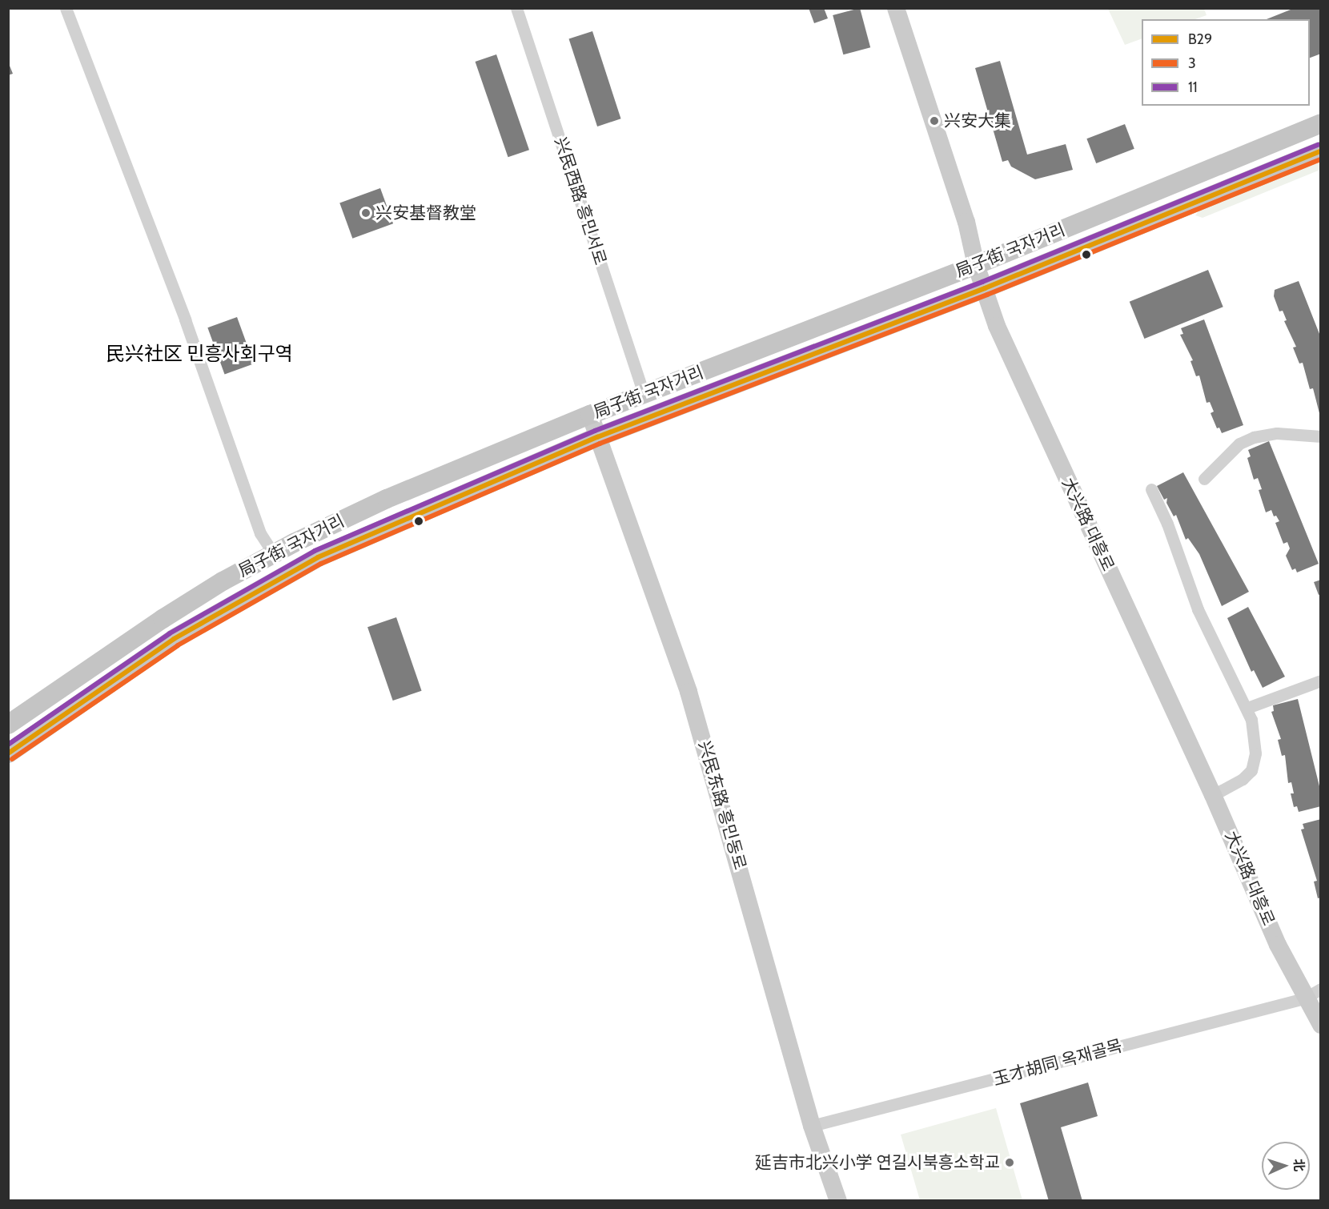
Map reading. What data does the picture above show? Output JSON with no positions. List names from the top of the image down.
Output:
{
  "streets": {
    "main road": ["局子街 국자거리"],
    "street": [
      "兴民西路 흥민서로",
      "大兴路 대흥로",
      "兴民东路 흥민동로",
      "玉才胡同 옥재골목"
    ]
  },
  "crossings": [
    ["兴民西路 흥민서로", "局子街 국자거리"],
    ["局子街 국자거리", "大兴路 대흥로"],
    ["局子街 국자거리", "兴民东路 흥민동로"],
    ["大兴路 대흥로", "玉才胡同 옥재골목"],
    ["兴民东路 흥민동로", "玉才胡同 옥재골목"]
  ],
  "districts": ["民兴社区 민흥사회구역"],
  "places": ["兴安大集", "兴安基督教堂", "延吉市北兴小学 연길시북흥소학교"],
  "lines": ["transit line 11", "transit line B29", "transit line 3"],
  "legend": ["B29", "3", "11"],
  "north": "right"
}
